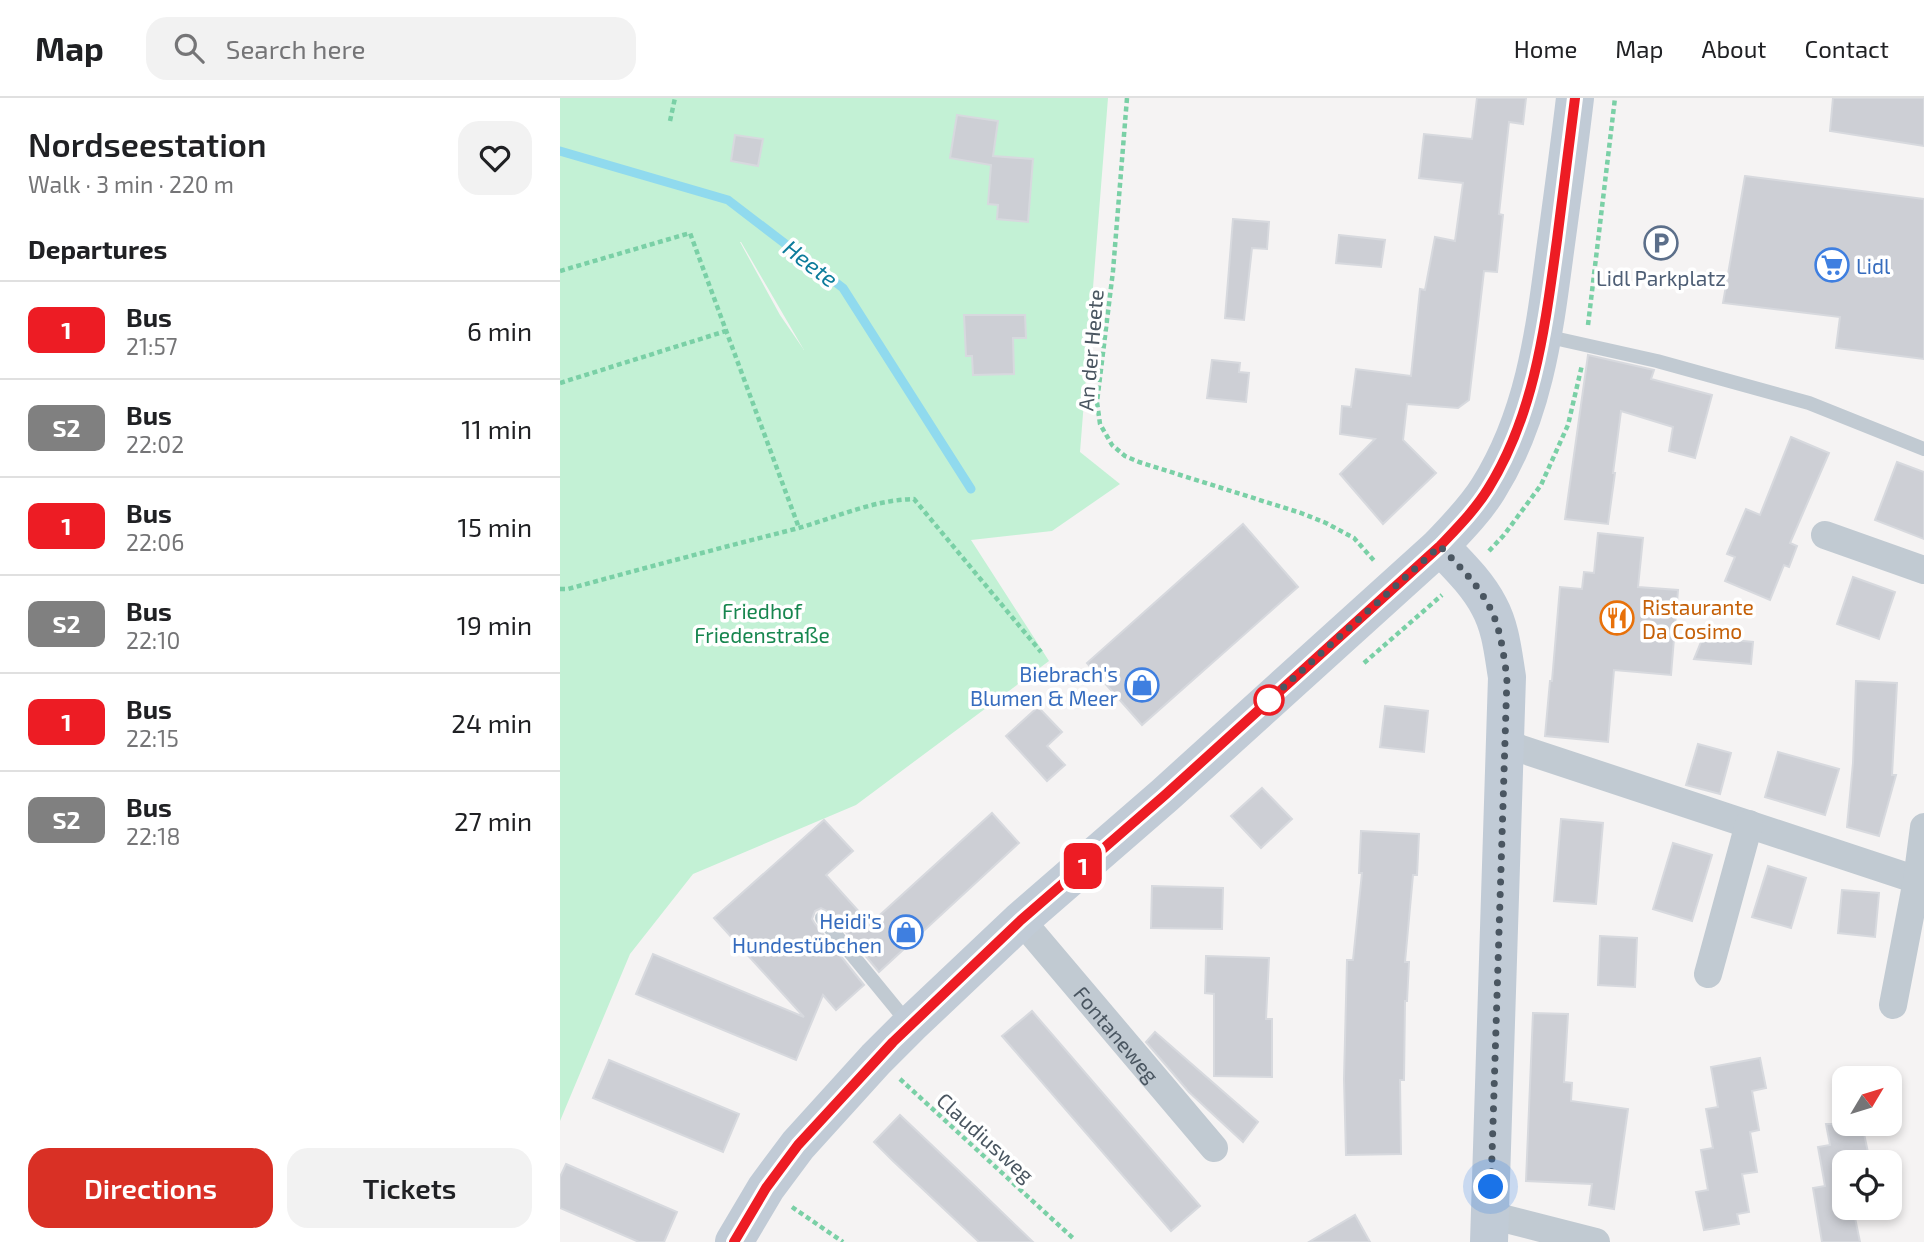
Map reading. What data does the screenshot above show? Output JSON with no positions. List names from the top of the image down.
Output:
{
  "streets": {
    "street": ["Fontaneweg"],
    "path": ["An der Heete", "Claudiusweg"]
  },
  "water": ["Heete"],
  "parks": ["Friedhof Friedenstraße"],
  "places": {
    "parking": ["Lidl Parkplatz"],
    "supermarket": ["Lidl"],
    "restaurant": ["Ristaurante Da Cosimo"],
    "shop": ["Biebrach's Blumen & Meer", "Heidi's Hundestübchen"]
  },
  "lines": ["bus line 1"],
  "north": "top right",
  "page": {
    "header": "Map",
    "search": "Search here",
    "nav": [
      "Home",
      "Map",
      "About",
      "Contact"
    ],
    "heading": [
      ["Nordseestation", "Walk · 3 min · 220 m"],
      "Departures"
    ],
    "on_map": "1",
    "list": [
      {
        "mark": "1",
        "name": "Bus",
        "note": "21:57",
        "value": "6 min"
      },
      {
        "mark": "S2",
        "name": "Bus",
        "note": "22:02",
        "value": "11 min"
      },
      {
        "mark": "1",
        "name": "Bus",
        "note": "22:06",
        "value": "15 min"
      },
      {
        "mark": "S2",
        "name": "Bus",
        "note": "22:10",
        "value": "19 min"
      },
      {
        "mark": "1",
        "name": "Bus",
        "note": "22:15",
        "value": "24 min"
      },
      {
        "mark": "S2",
        "name": "Bus",
        "note": "22:18",
        "value": "27 min"
      }
    ],
    "buttons": ["Directions", "Tickets"]
  }
}
